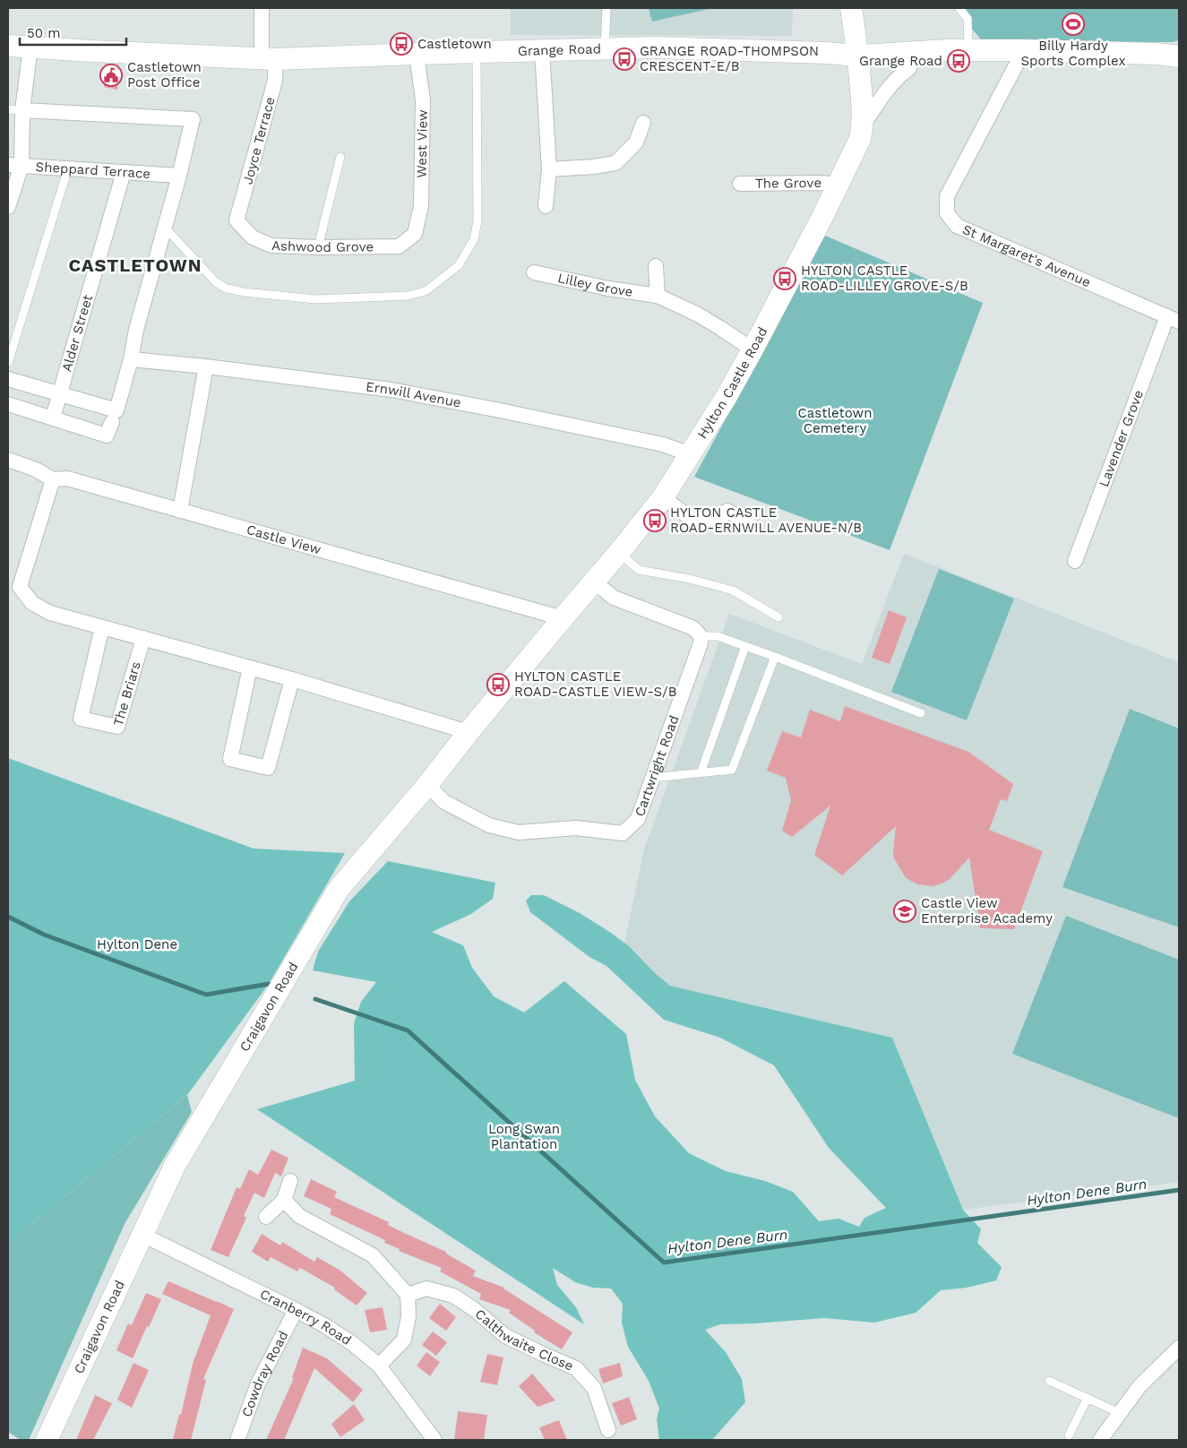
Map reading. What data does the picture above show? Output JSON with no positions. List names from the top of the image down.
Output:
{
  "streets": {
    "street": [
      "Grange Road",
      "Joyce Terrace",
      "West View",
      "Sheppard Terrace",
      "The Grove",
      "Ashwood Grove",
      "St Margaret's Avenue",
      "Lilley Grove",
      "Alder Street",
      "Hylton Castle Road",
      "Ernwill Avenue",
      "Lavender Grove",
      "Castle View",
      "The Briars",
      "Cartwright Road",
      "Craigavon Road",
      "Cranberry Road",
      "Calthwaite Close",
      "Cowdray Road"
    ]
  },
  "crossings": [
    ["Grange Road", "Joyce Terrace"],
    ["Grange Road", "West View"],
    ["Grange Road", "St Margaret's Avenue"],
    ["Grange Road", "Hylton Castle Road"],
    ["Joyce Terrace", "Ashwood Grove"],
    ["West View", "Ashwood Grove"],
    ["Sheppard Terrace", "Alder Street"],
    ["The Grove", "Hylton Castle Road"],
    ["St Margaret's Avenue", "Lavender Grove"],
    ["Lilley Grove", "Hylton Castle Road"],
    ["Hylton Castle Road", "Ernwill Avenue"],
    ["Hylton Castle Road", "Castle View"],
    ["Hylton Castle Road", "Craigavon Road"],
    ["Castle View", "Craigavon Road"],
    ["Cartwright Road", "Craigavon Road"],
    ["Craigavon Road", "Cranberry Road"],
    ["Cranberry Road", "Cowdray Road"]
  ],
  "districts": ["CASTLETOWN"],
  "water": ["Hylton Dene Burn"],
  "parks": ["Castletown Cemetery", "Hylton Dene", "Long Swan Plantation"],
  "places": {
    "sports": ["Billy Hardy Sports Complex"],
    "bus stop": [
      "Castletown",
      "GRANGE ROAD-THOMPSON CRESCENT-E/B",
      "Grange Road",
      "HYLTON CASTLE ROAD-LILLEY GROVE-S/B",
      "HYLTON CASTLE ROAD-ERNWILL AVENUE-N/B",
      "HYLTON CASTLE ROAD-CASTLE VIEW-S/B"
    ],
    "public building": ["Castletown Post Office"],
    "school or university": ["Castle View Enterprise Academy"]
  },
  "scale_bar": "50 m"
}
